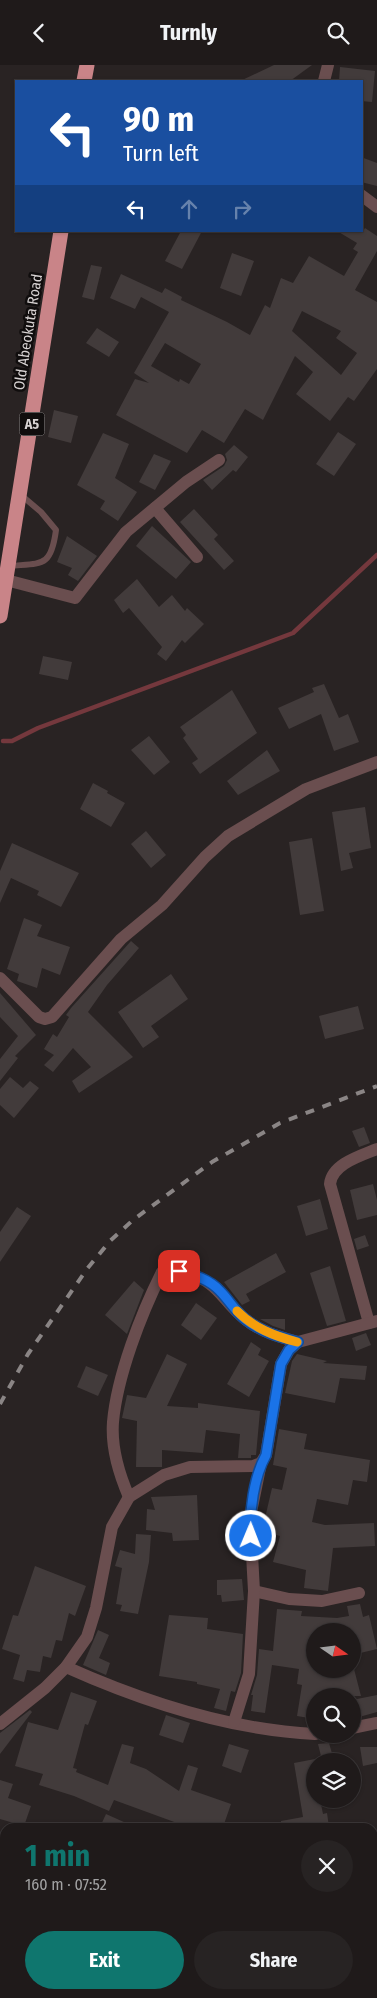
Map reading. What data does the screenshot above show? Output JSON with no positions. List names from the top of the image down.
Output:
{
  "streets": {
    "highway": ["Old Abeokuta Road", "A5"]
  },
  "north": "right",
  "page": {
    "header": "Turnly",
    "turn": ["90 m", "Turn left"],
    "heading": ["1 min", "160 m · 07:52"],
    "buttons": ["Exit", "Share"]
  }
}
